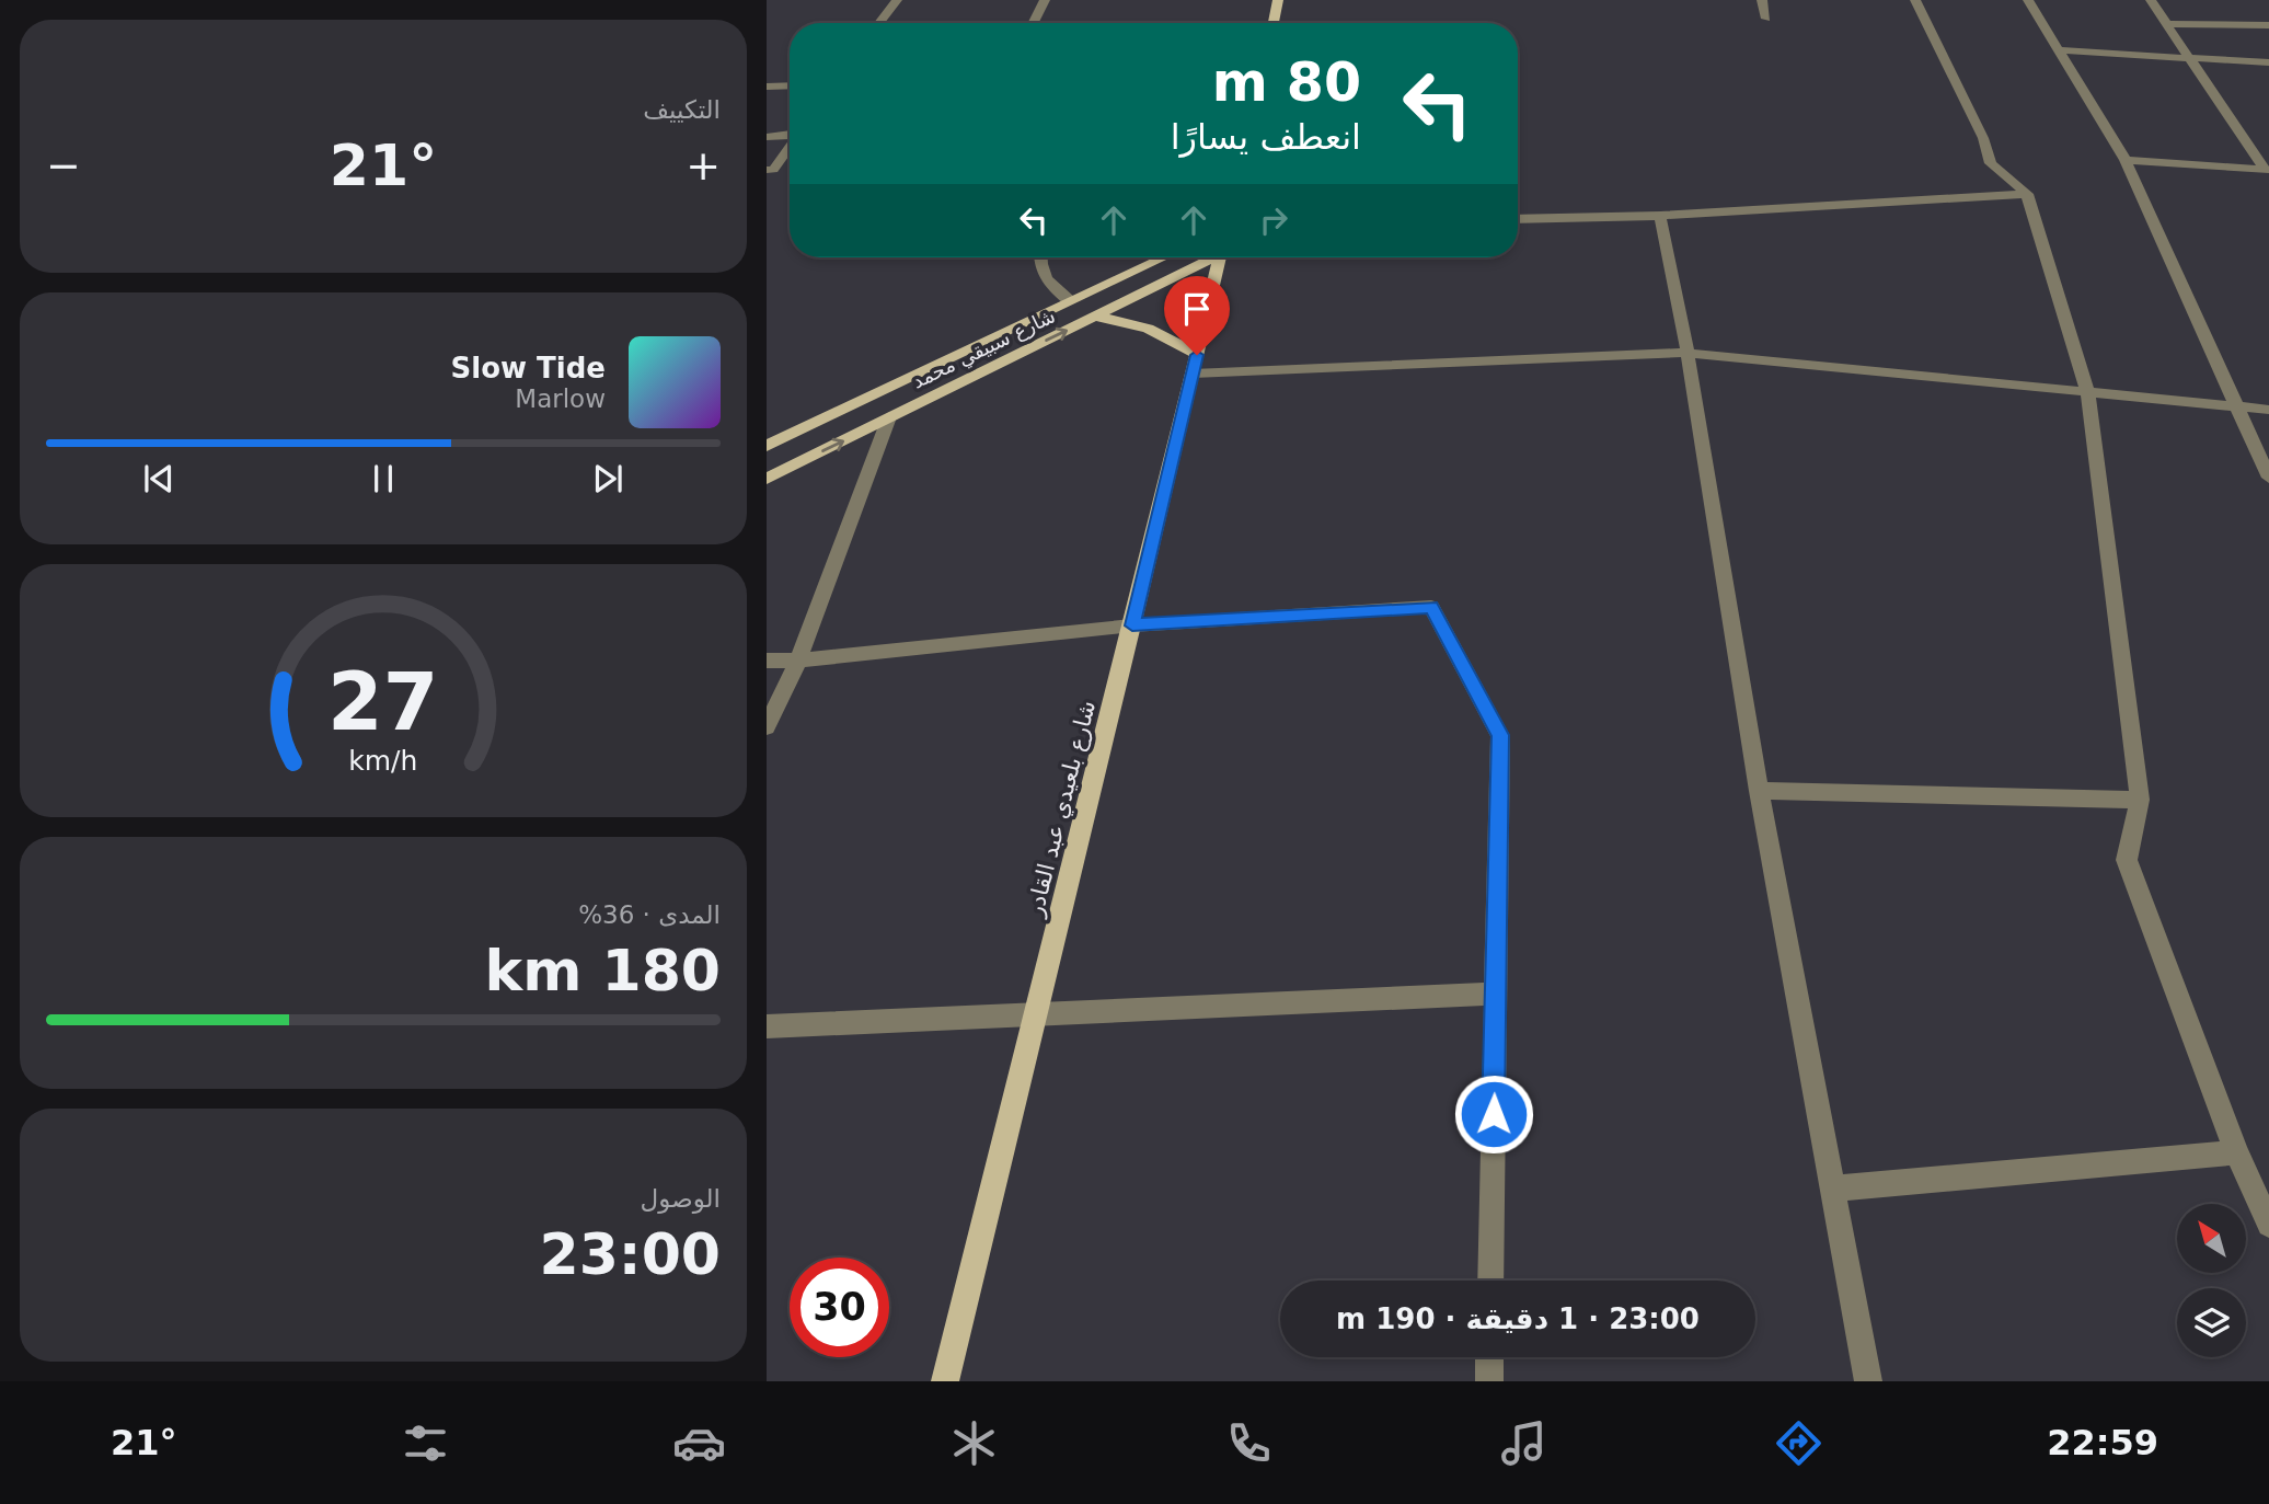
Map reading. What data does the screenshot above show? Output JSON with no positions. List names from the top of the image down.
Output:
{
  "streets": {
    "main road": ["شارع سبيقي محمد", "شارع بلعيدي عبد القادر"]
  },
  "north": "top left",
  "page": {
    "tile": [
      "التكييف",
      ["المدى · 36%", "180 km"],
      ["الوصول", "23:00"]
    ],
    "turn": ["80 m", "انعطف يسارًا"],
    "heat": ["−", "21°", "+"],
    "song": ["Slow Tide", "Marlow"],
    "limit": "30",
    "trip": "23:00 · 1 دقيقة · 190 m",
    "tabs": ["22:59", "21°"],
    "gauge": ["27", "km/h"]
  }
}
